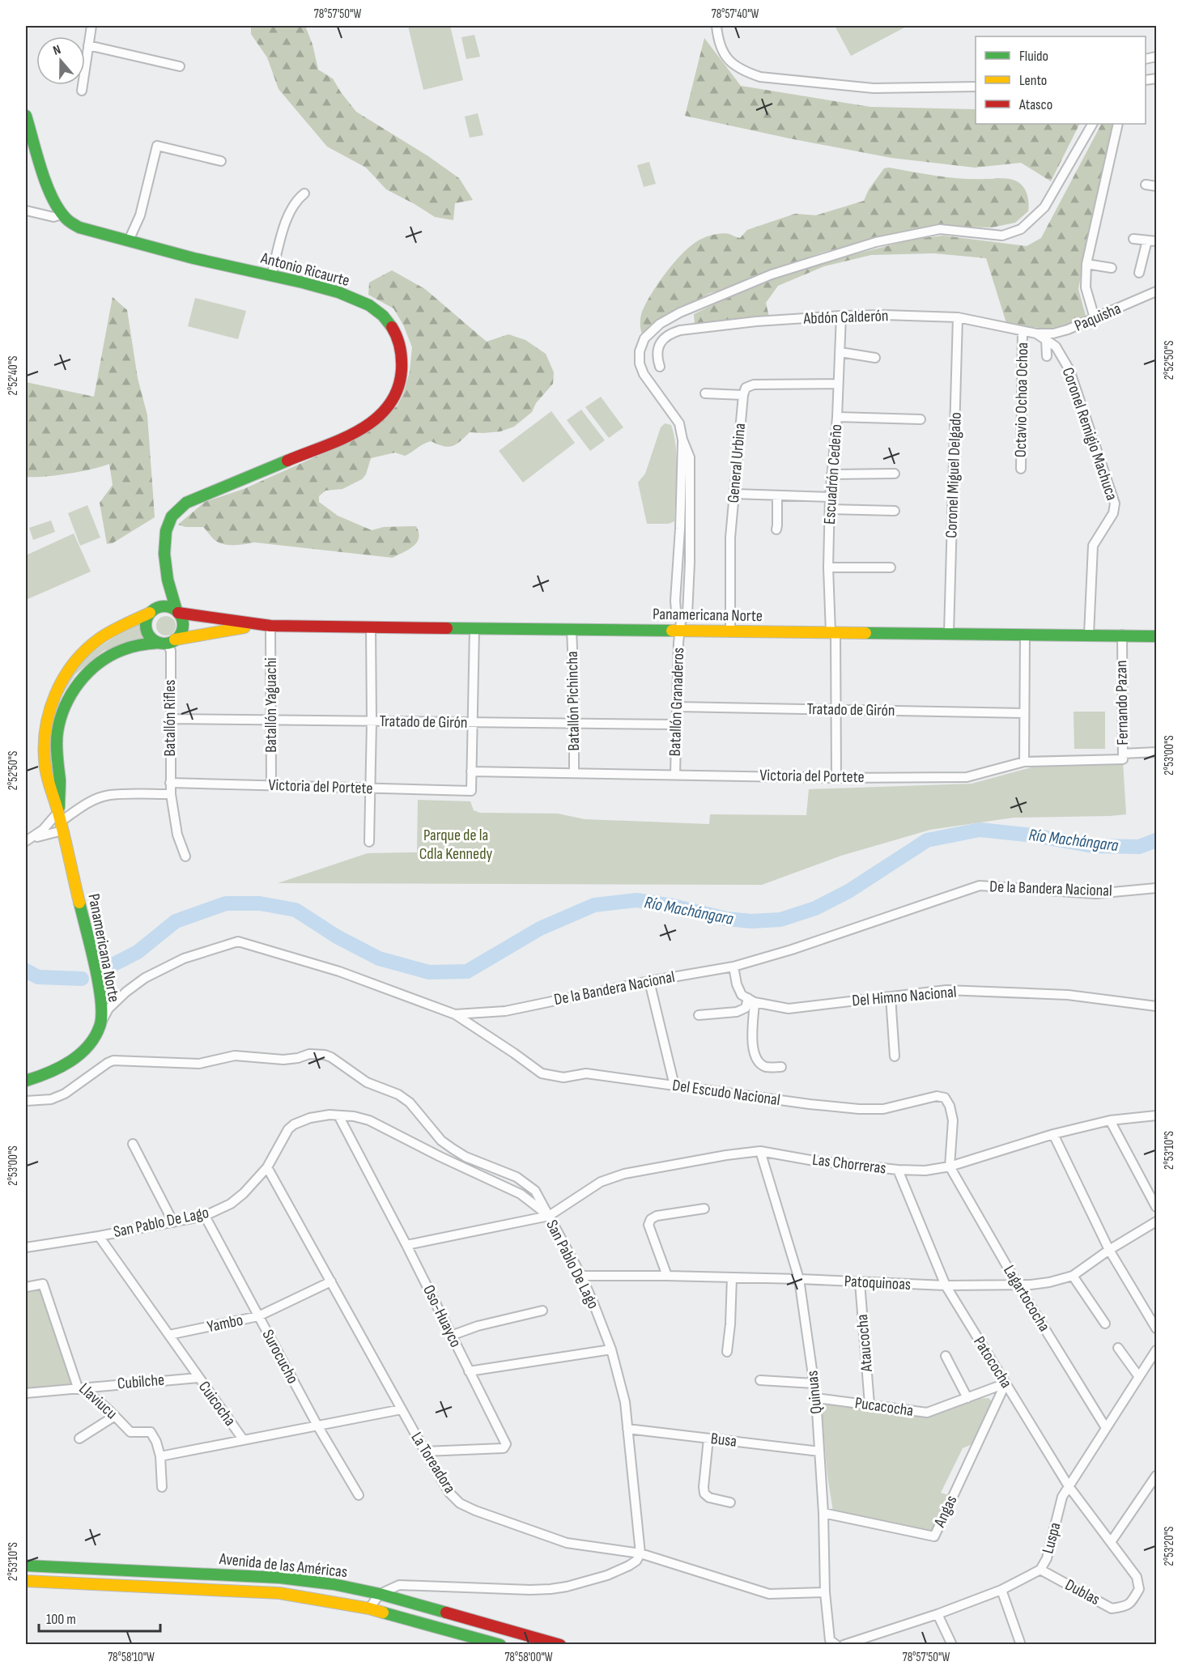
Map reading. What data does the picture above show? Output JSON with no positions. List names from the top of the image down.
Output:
{
  "streets": {
    "main road": ["Antonio Ricaurte", "Panamericana Norte", "Avenida de las Américas"],
    "street": [
      "Abdón Calderón",
      "Paquisha",
      "Octavio Ochoa Ochoa",
      "Coronel Remigio Machuca",
      "General Urbina",
      "Escuadrón Cedeño",
      "Coronel Miguel Delgado",
      "Batallón Pichincha",
      "Batallón Granaderos",
      "Fernando Pazan",
      "Batallón Yaguachi",
      "Tratado de Girón",
      "Batallón Rifles",
      "Victoria del Portete",
      "De la Bandera Nacional",
      "Del Himno Nacional",
      "Del Escudo Nacional",
      "Las Chorreras",
      "San Pablo De Lago",
      "Patoquinoas",
      "Lagartococha",
      "Oso-Huayco",
      "Yambo",
      "Ataucocha",
      "Surocucho",
      "Patococha",
      "Cubilche",
      "Quinuas",
      "Llaviucu",
      "Cuicocha",
      "Pucacocha",
      "Busa",
      "La Toreadora",
      "Angas",
      "Luspa",
      "Dublas"
    ]
  },
  "crossings": [
    ["Antonio Ricaurte", "Panamericana Norte"],
    ["Antonio Ricaurte", "Batallón Rifles"],
    ["Abdón Calderón", "Paquisha"],
    ["Abdón Calderón", "Octavio Ochoa Ochoa"],
    ["Abdón Calderón", "Coronel Remigio Machuca"],
    ["Abdón Calderón", "Escuadrón Cedeño"],
    ["Abdón Calderón", "Coronel Miguel Delgado"],
    ["Coronel Remigio Machuca", "Panamericana Norte"],
    ["General Urbina", "Panamericana Norte"],
    ["Escuadrón Cedeño", "Panamericana Norte"],
    ["Escuadrón Cedeño", "Tratado de Girón"],
    ["Escuadrón Cedeño", "Victoria del Portete"],
    ["Coronel Miguel Delgado", "Panamericana Norte"],
    ["Panamericana Norte", "Batallón Pichincha"],
    ["Panamericana Norte", "Batallón Granaderos"],
    ["Panamericana Norte", "Fernando Pazan"],
    ["Panamericana Norte", "Batallón Yaguachi"],
    ["Panamericana Norte", "Batallón Rifles"],
    ["Panamericana Norte", "De la Bandera Nacional"],
    ["Batallón Pichincha", "Tratado de Girón"],
    ["Batallón Pichincha", "Victoria del Portete"],
    ["Batallón Granaderos", "Tratado de Girón"],
    ["Batallón Granaderos", "Victoria del Portete"],
    ["Fernando Pazan", "Victoria del Portete"],
    ["Batallón Yaguachi", "Tratado de Girón"],
    ["Batallón Yaguachi", "Victoria del Portete"],
    ["Tratado de Girón", "Batallón Rifles"],
    ["Batallón Rifles", "Victoria del Portete"],
    ["De la Bandera Nacional", "Del Escudo Nacional"],
    ["Del Escudo Nacional", "Las Chorreras"],
    ["Del Escudo Nacional", "Lagartococha"],
    ["Las Chorreras", "San Pablo De Lago"],
    ["Las Chorreras", "Lagartococha"],
    ["Las Chorreras", "Patococha"],
    ["Las Chorreras", "Quinuas"],
    ["San Pablo De Lago", "Patoquinoas"],
    ["San Pablo De Lago", "Oso-Huayco"],
    ["San Pablo De Lago", "Surocucho"],
    ["San Pablo De Lago", "Cuicocha"],
    ["San Pablo De Lago", "Busa"],
    ["San Pablo De Lago", "La Toreadora"],
    ["Patoquinoas", "Lagartococha"],
    ["Patoquinoas", "Ataucocha"],
    ["Patoquinoas", "Patococha"],
    ["Patoquinoas", "Quinuas"],
    ["Lagartococha", "Luspa"],
    ["Oso-Huayco", "La Toreadora"],
    ["Yambo", "Surocucho"],
    ["Yambo", "Cuicocha"],
    ["Yambo", "La Toreadora"],
    ["Ataucocha", "Pucacocha"],
    ["Surocucho", "Cuicocha"],
    ["Patococha", "Pucacocha"],
    ["Patococha", "Angas"],
    ["Patococha", "Luspa"],
    ["Patococha", "Dublas"],
    ["Cubilche", "Llaviucu"],
    ["Cubilche", "Cuicocha"],
    ["Quinuas", "Pucacocha"],
    ["Quinuas", "Busa"],
    ["Quinuas", "La Toreadora"],
    ["Quinuas", "Angas"],
    ["Cuicocha", "La Toreadora"],
    ["Pucacocha", "Angas"],
    ["Luspa", "Dublas"]
  ],
  "water": ["Río Machángara"],
  "parks": ["Parque de la Cdla Kennedy"],
  "legend": ["Fluido", "Lento", "Atasco"],
  "scale_bar": "100 m",
  "north": "top",
  "coordinates": [
    "78°57'50\"W",
    "78°57'40\"W",
    "2°52'50\"S",
    "2°52'40\"S",
    "2°53'00\"S",
    "2°53'10\"S",
    "2°53'20\"S",
    "78°58'10\"W",
    "78°58'00\"W"
  ]
}
